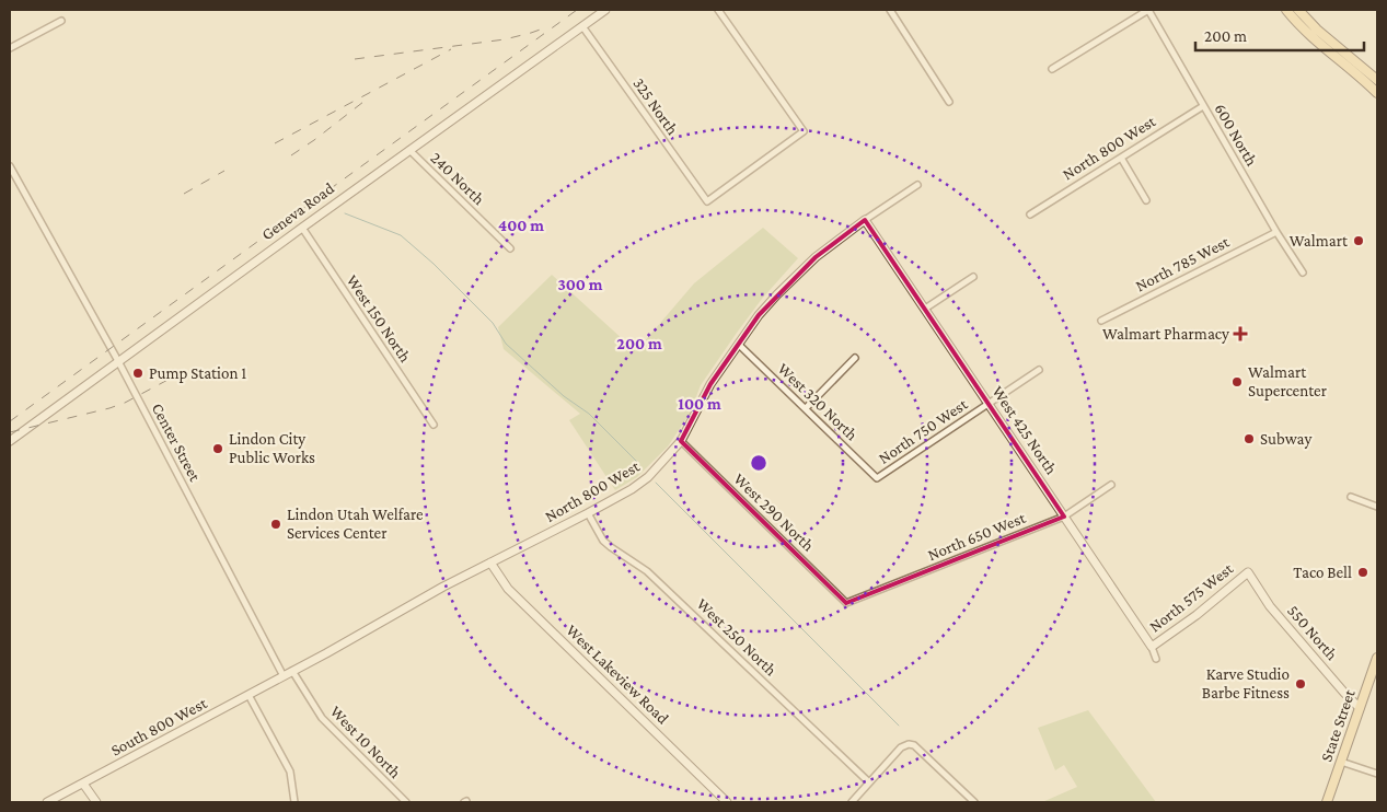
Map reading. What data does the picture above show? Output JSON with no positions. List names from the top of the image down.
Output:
{
  "streets": {
    "main road": ["State Street"],
    "street": [
      "325 North",
      "600 North",
      "North 800 West",
      "240 North",
      "Geneva Road",
      "North 785 West",
      "West 150 North",
      "West 320 North",
      "West 425 North",
      "North 750 West",
      "Center Street",
      "West 290 North",
      "North 650 West",
      "North 575 West",
      "550 North",
      "West 250 North",
      "West Lakeview Road",
      "South 800 West",
      "West 10 North"
    ]
  },
  "crossings": [
    ["325 North", "Geneva Road"],
    ["600 North", "North 800 West"],
    ["600 North", "North 785 West"],
    ["North 800 West", "West 320 North"],
    ["North 800 West", "West 425 North"],
    ["North 800 West", "Center Street"],
    ["North 800 West", "West 290 North"],
    ["North 800 West", "West 250 North"],
    ["North 800 West", "West Lakeview Road"],
    ["North 800 West", "South 800 West"],
    ["North 800 West", "West 10 North"],
    ["240 North", "Geneva Road"],
    ["Geneva Road", "West 150 North"],
    ["Geneva Road", "Center Street"],
    ["West 320 North", "North 750 West"],
    ["West 425 North", "North 750 West"],
    ["West 425 North", "North 650 West"],
    ["West 425 North", "North 575 West"],
    ["Center Street", "South 800 West"],
    ["West 290 North", "North 650 West"],
    ["North 575 West", "550 North"],
    ["550 North", "State Street"]
  ],
  "places": {
    "other": [
      "Walmart",
      "Pump Station 1",
      "Walmart Supercenter",
      "Subway",
      "Lindon City Public Works",
      "Lindon Utah Welfare Services Center",
      "Taco Bell",
      "Karve Studio Barbe Fitness"
    ],
    "health": ["Walmart Pharmacy"]
  },
  "scale_bar": "200 m",
  "rings": [
    "400 m",
    "300 m",
    "200 m",
    "100 m"
  ]
}
